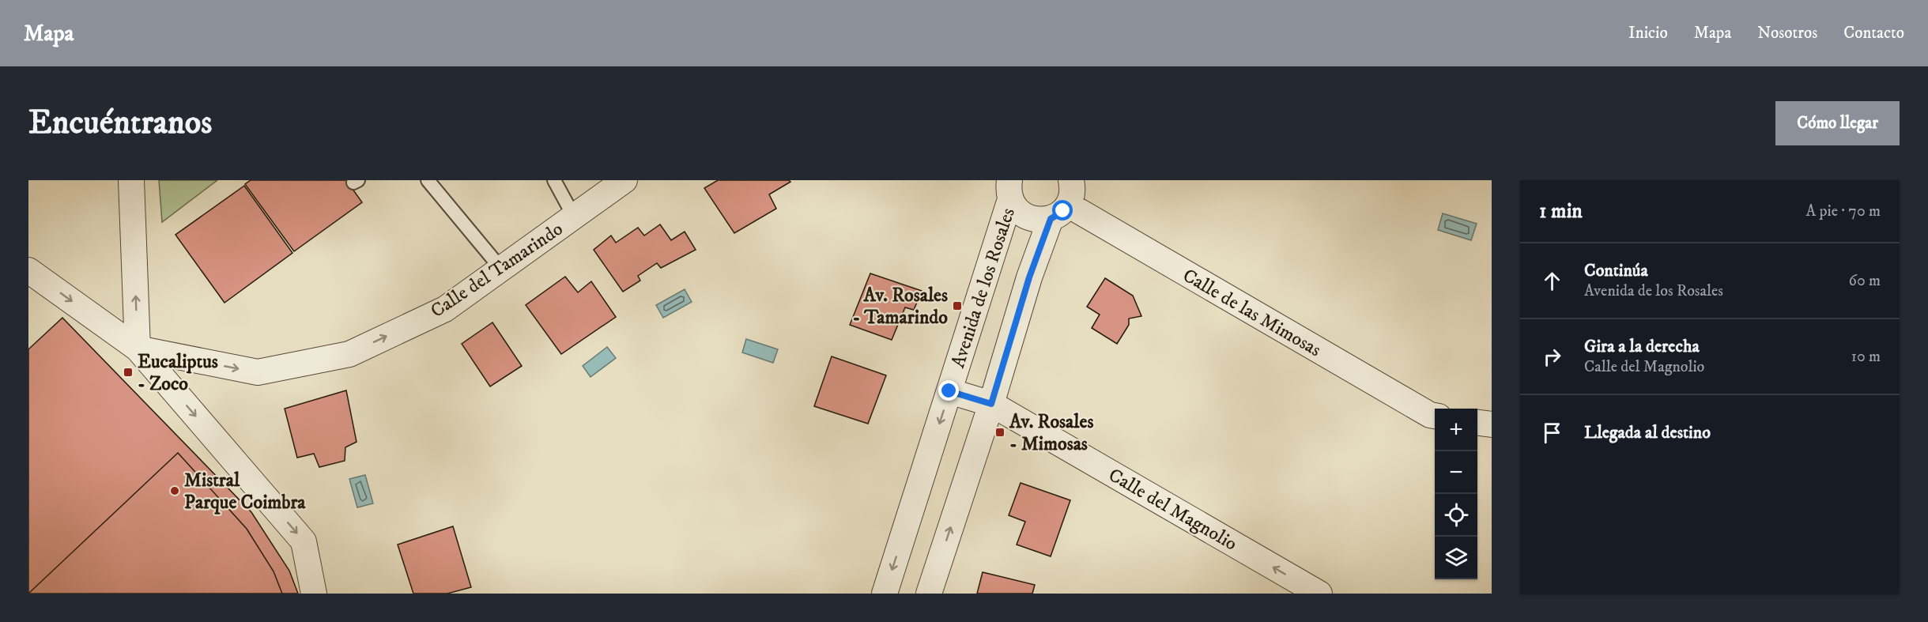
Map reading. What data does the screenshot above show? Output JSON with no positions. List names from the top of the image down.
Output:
{
  "streets": {
    "street": [
      "Calle del Tamarindo",
      "Avenida de los Rosales",
      "Calle de las Mimosas",
      "Calle del Magnolio"
    ]
  },
  "crossings": [
    ["Avenida de los Rosales", "Calle del Magnolio"]
  ],
  "one_way": ["Calle del Tamarindo", "Calle del Magnolio"],
  "places": {
    "transit": ["Av. Rosales - Tamarindo", "Eucaliptus - Zoco", "Av. Rosales - Mimosas"],
    "other": ["Mistral Parque Coimbra"]
  },
  "page": {
    "header": "Mapa",
    "nav": [
      "Inicio",
      "Mapa",
      "Nosotros",
      "Contacto"
    ],
    "buttons": "Cómo llegar",
    "title": "Encuéntranos",
    "heading": ["1 min", "A pie · 70 m"],
    "list": [
      ["Continúa", "Avenida de los Rosales", "60 m"],
      ["Gira a la derecha", "Calle del Magnolio", "10 m"],
      "Llegada al destino"
    ],
    "map_buttons": ["+", "−"]
  }
}
